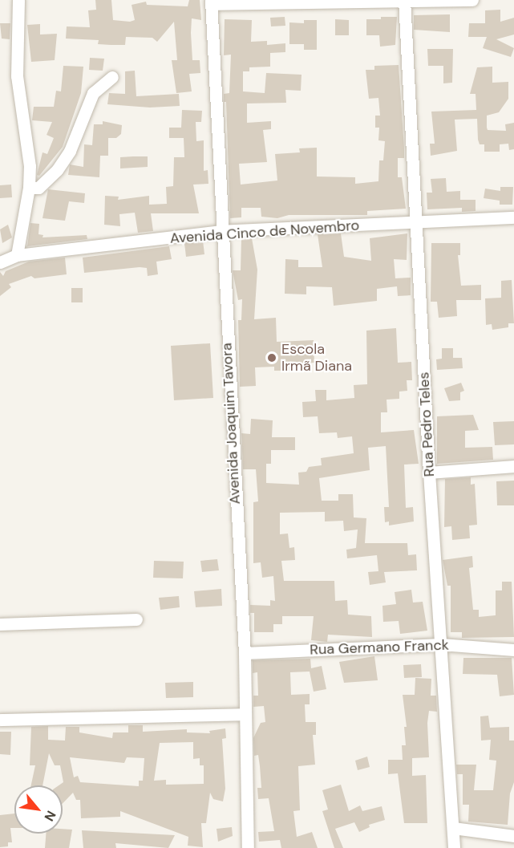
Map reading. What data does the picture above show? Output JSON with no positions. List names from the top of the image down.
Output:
{
  "streets": {
    "street": [
      "Avenida Cinco de Novembro",
      "Avenida Joaquim Tavora",
      "Rua Pedro Teles",
      "Rua Germano Franck"
    ]
  },
  "crossings": [
    ["Avenida Cinco de Novembro", "Avenida Joaquim Tavora"],
    ["Avenida Cinco de Novembro", "Rua Pedro Teles"],
    ["Avenida Joaquim Tavora", "Rua Germano Franck"],
    ["Rua Pedro Teles", "Rua Germano Franck"]
  ],
  "places": ["Escola Irmã Diana"],
  "north": "bottom right"
}
